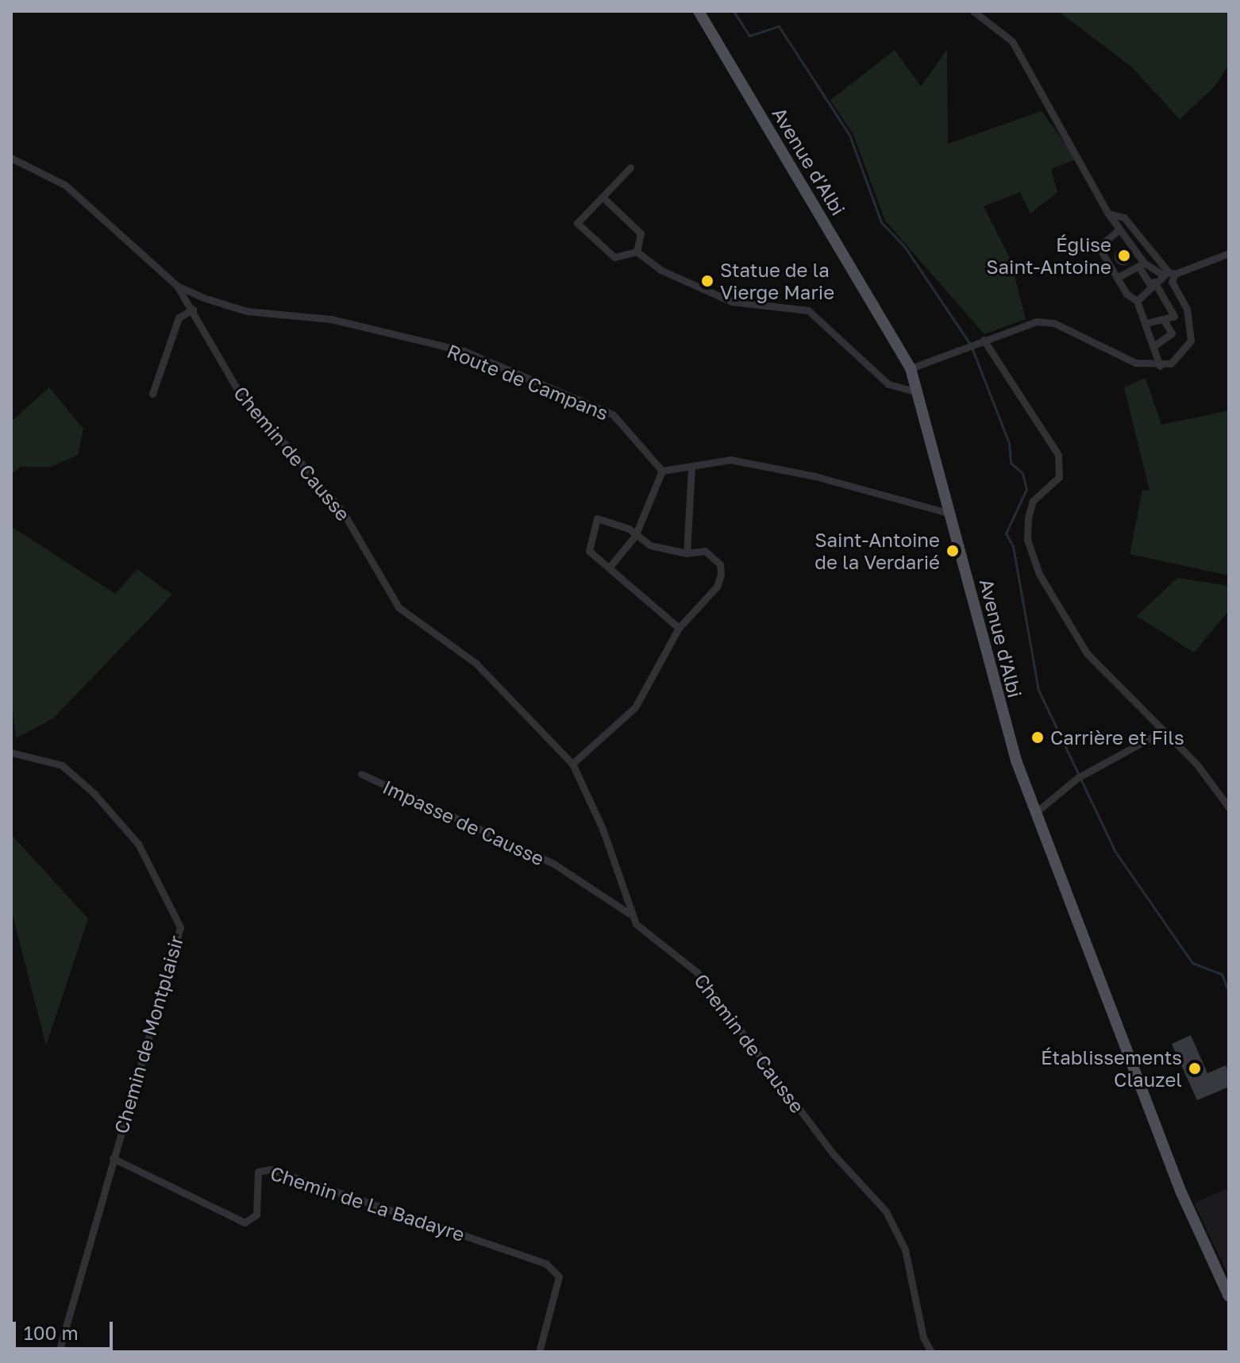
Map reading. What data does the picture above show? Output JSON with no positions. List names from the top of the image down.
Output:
{
  "streets": {
    "main road": ["Avenue d'Albi"],
    "street": [
      "Route de Campans",
      "Chemin de Causse",
      "Impasse de Causse",
      "Chemin de Montplaisir",
      "Chemin de La Badayre"
    ]
  },
  "crossings": [
    ["Route de Campans", "Chemin de Causse"],
    ["Chemin de Causse", "Impasse de Causse"],
    ["Chemin de Montplaisir", "Chemin de La Badayre"]
  ],
  "places": [
    "Église Saint-Antoine",
    "Statue de la Vierge Marie",
    "Saint-Antoine de la Verdarié",
    "Carrière et Fils",
    "Établissements Clauzel"
  ],
  "scale_bar": "100 m"
}
